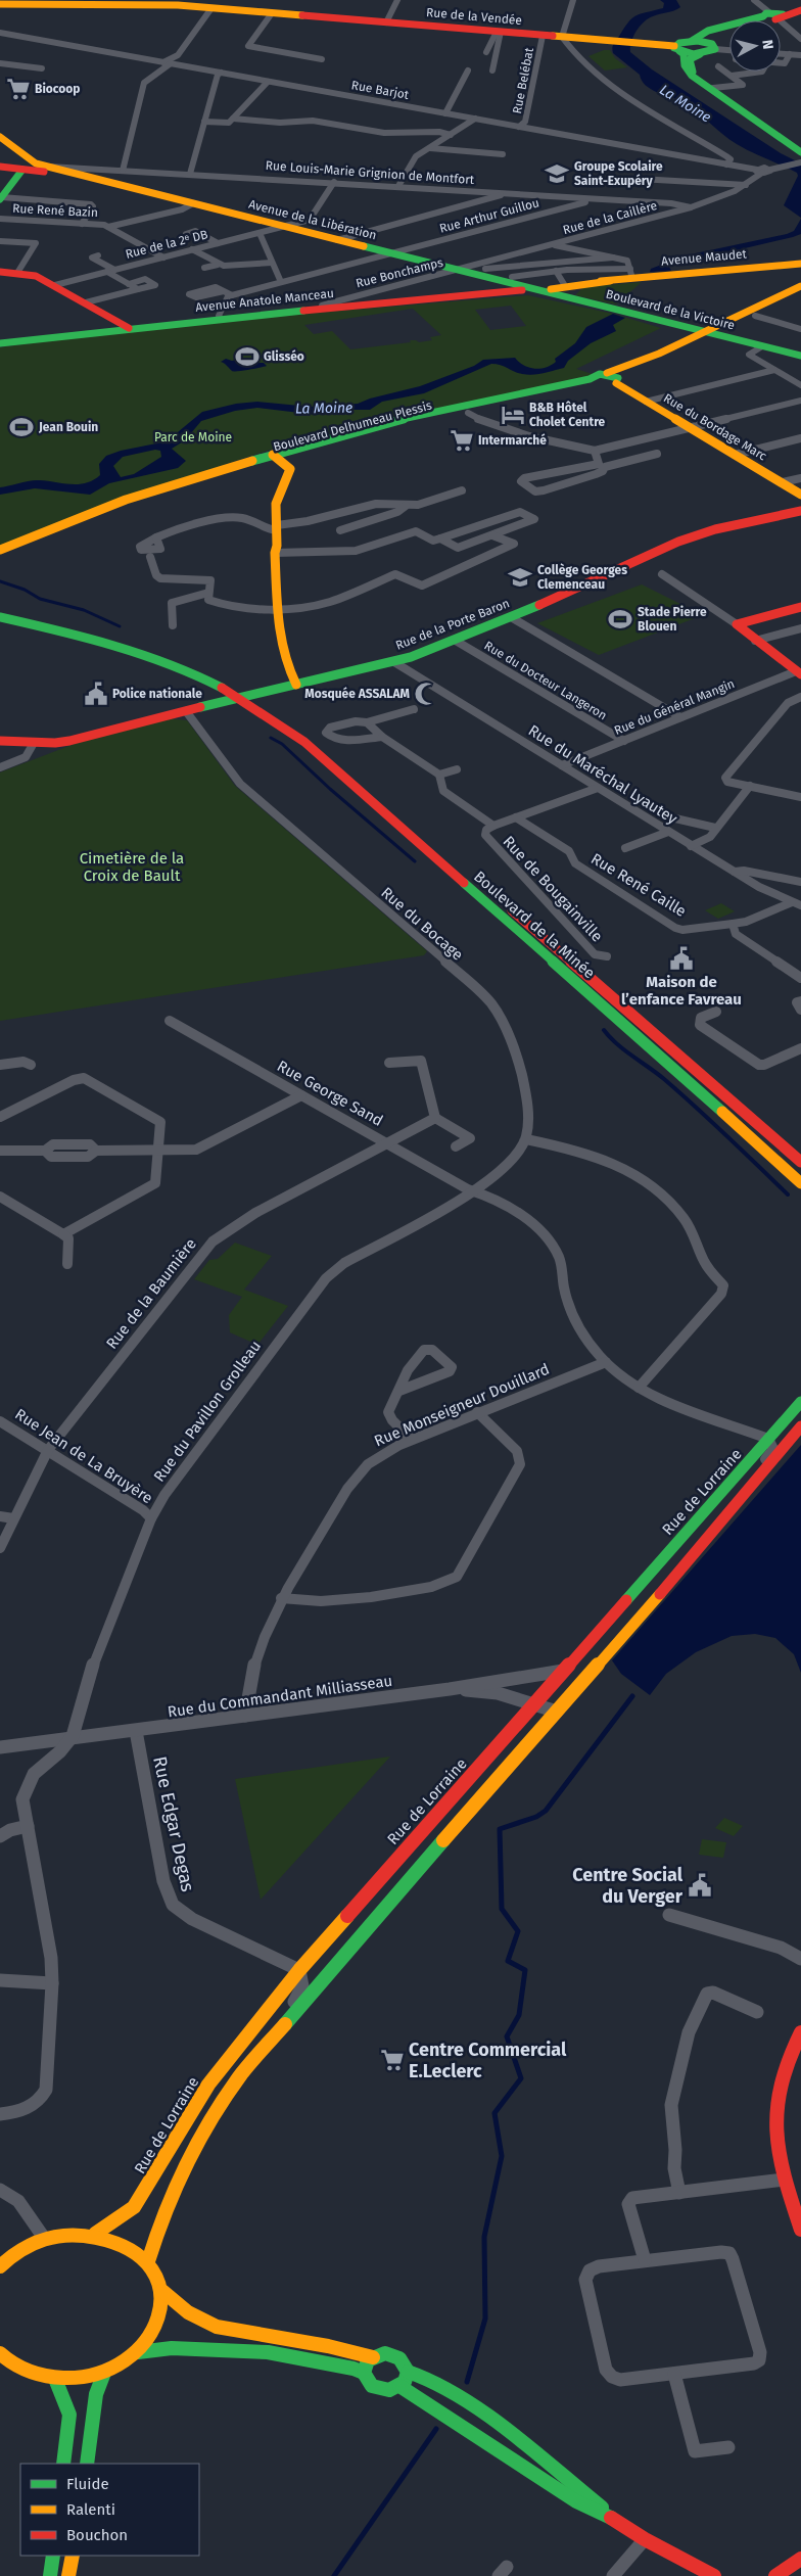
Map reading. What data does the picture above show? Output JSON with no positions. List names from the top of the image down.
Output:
{
  "streets": {
    "main road": [
      "Rue de la Vendée",
      "Avenue de la Libération",
      "Avenue Maudet",
      "Avenue Anatole Manceau",
      "Boulevard de la Victoire",
      "Boulevard Delhumeau Plessis",
      "Rue du Bordage Marc",
      "Rue de la Porte Baron",
      "Boulevard de la Minée",
      "Rue de Lorraine"
    ],
    "street": [
      "Rue Belébat",
      "Rue Barjot",
      "Rue Louis-Marie Grignion de Montfort",
      "Rue René Bazin",
      "Rue Arthur Guillou",
      "Rue de la Caillère",
      "Rue de la 2ᵉ DB",
      "Rue Bonchamps",
      "Rue du Docteur Langeron",
      "Rue du Général Mangin",
      "Rue du Maréchal Lyautey",
      "Rue René Caille",
      "Rue de Bougainville",
      "Rue du Bocage",
      "Rue George Sand",
      "Rue de la Baumière",
      "Rue Monseigneur Douillard",
      "Rue du Pavillon Grolleau",
      "Rue Jean de La Bruyère",
      "Rue du Commandant Milliasseau",
      "Rue Edgar Degas"
    ]
  },
  "crossings": [
    ["Rue de la Vendée", "Rue Belébat"],
    ["Rue Belébat", "Rue Barjot"],
    ["Rue Barjot", "Rue de la Caillère"],
    ["Rue Louis-Marie Grignion de Montfort", "Rue Arthur Guillou"],
    ["Rue Louis-Marie Grignion de Montfort", "Rue de la Caillère"],
    ["Rue Louis-Marie Grignion de Montfort", "Avenue de la Libération"],
    ["Rue Louis-Marie Grignion de Montfort", "Rue de la 2ᵉ DB"],
    ["Rue Arthur Guillou", "Avenue de la Libération"],
    ["Rue de la Caillère", "Avenue de la Libération"],
    ["Rue de la Caillère", "Rue Bonchamps"],
    ["Avenue de la Libération", "Rue de la 2ᵉ DB"],
    ["Avenue de la Libération", "Avenue Maudet"],
    ["Avenue de la Libération", "Rue Bonchamps"],
    ["Avenue de la Libération", "Avenue Anatole Manceau"],
    ["Avenue de la Libération", "Boulevard de la Victoire"],
    ["Avenue Maudet", "Avenue Anatole Manceau"],
    ["Avenue Maudet", "Boulevard de la Victoire"],
    ["Rue Bonchamps", "Avenue Anatole Manceau"],
    ["Avenue Anatole Manceau", "Boulevard de la Victoire"],
    ["Rue de la Porte Baron", "Rue du Docteur Langeron"],
    ["Rue de la Porte Baron", "Rue du Maréchal Lyautey"],
    ["Rue de la Porte Baron", "Rue du Bocage"],
    ["Rue de la Porte Baron", "Boulevard de la Minée"],
    ["Rue du Docteur Langeron", "Rue du Général Mangin"],
    ["Rue du Général Mangin", "Rue du Maréchal Lyautey"],
    ["Rue du Maréchal Lyautey", "Rue René Caille"],
    ["Rue du Maréchal Lyautey", "Rue de Bougainville"],
    ["Rue René Caille", "Rue de Bougainville"],
    ["Rue George Sand", "Rue de la Baumière"],
    ["Rue George Sand", "Rue Monseigneur Douillard"],
    ["Rue George Sand", "Rue du Pavillon Grolleau"],
    ["Rue George Sand", "Rue de Lorraine"],
    ["Rue de la Baumière", "Rue Jean de La Bruyère"],
    ["Rue Monseigneur Douillard", "Rue du Commandant Milliasseau"],
    ["Rue du Pavillon Grolleau", "Rue Jean de La Bruyère"],
    ["Rue du Pavillon Grolleau", "Rue du Commandant Milliasseau"],
    ["Rue de Lorraine", "Rue du Commandant Milliasseau"],
    ["Rue de Lorraine", "Rue Edgar Degas"],
    ["Rue du Commandant Milliasseau", "Rue Edgar Degas"]
  ],
  "water": ["La Moine"],
  "parks": ["Parc de Moine", "Cimetière de la Croix de Bault"],
  "places": {
    "supermarket": ["Biocoop", "Intermarché", "Centre Commercial E.Leclerc"],
    "school or university": ["Groupe Scolaire Saint-Exupéry", "Collège Georges Clemenceau"],
    "sports": ["Glisséo", "Jean Bouin", "Stade Pierre Blouen"],
    "hotel": ["B&B Hôtel Cholet Centre"],
    "public building": ["Police nationale", "Maison de l’enfance Favreau", "Centre Social du Verger"],
    "mosque": ["Mosquée ASSALAM"]
  },
  "legend": ["Fluide", "Ralenti", "Bouchon"],
  "north": "right"
}
